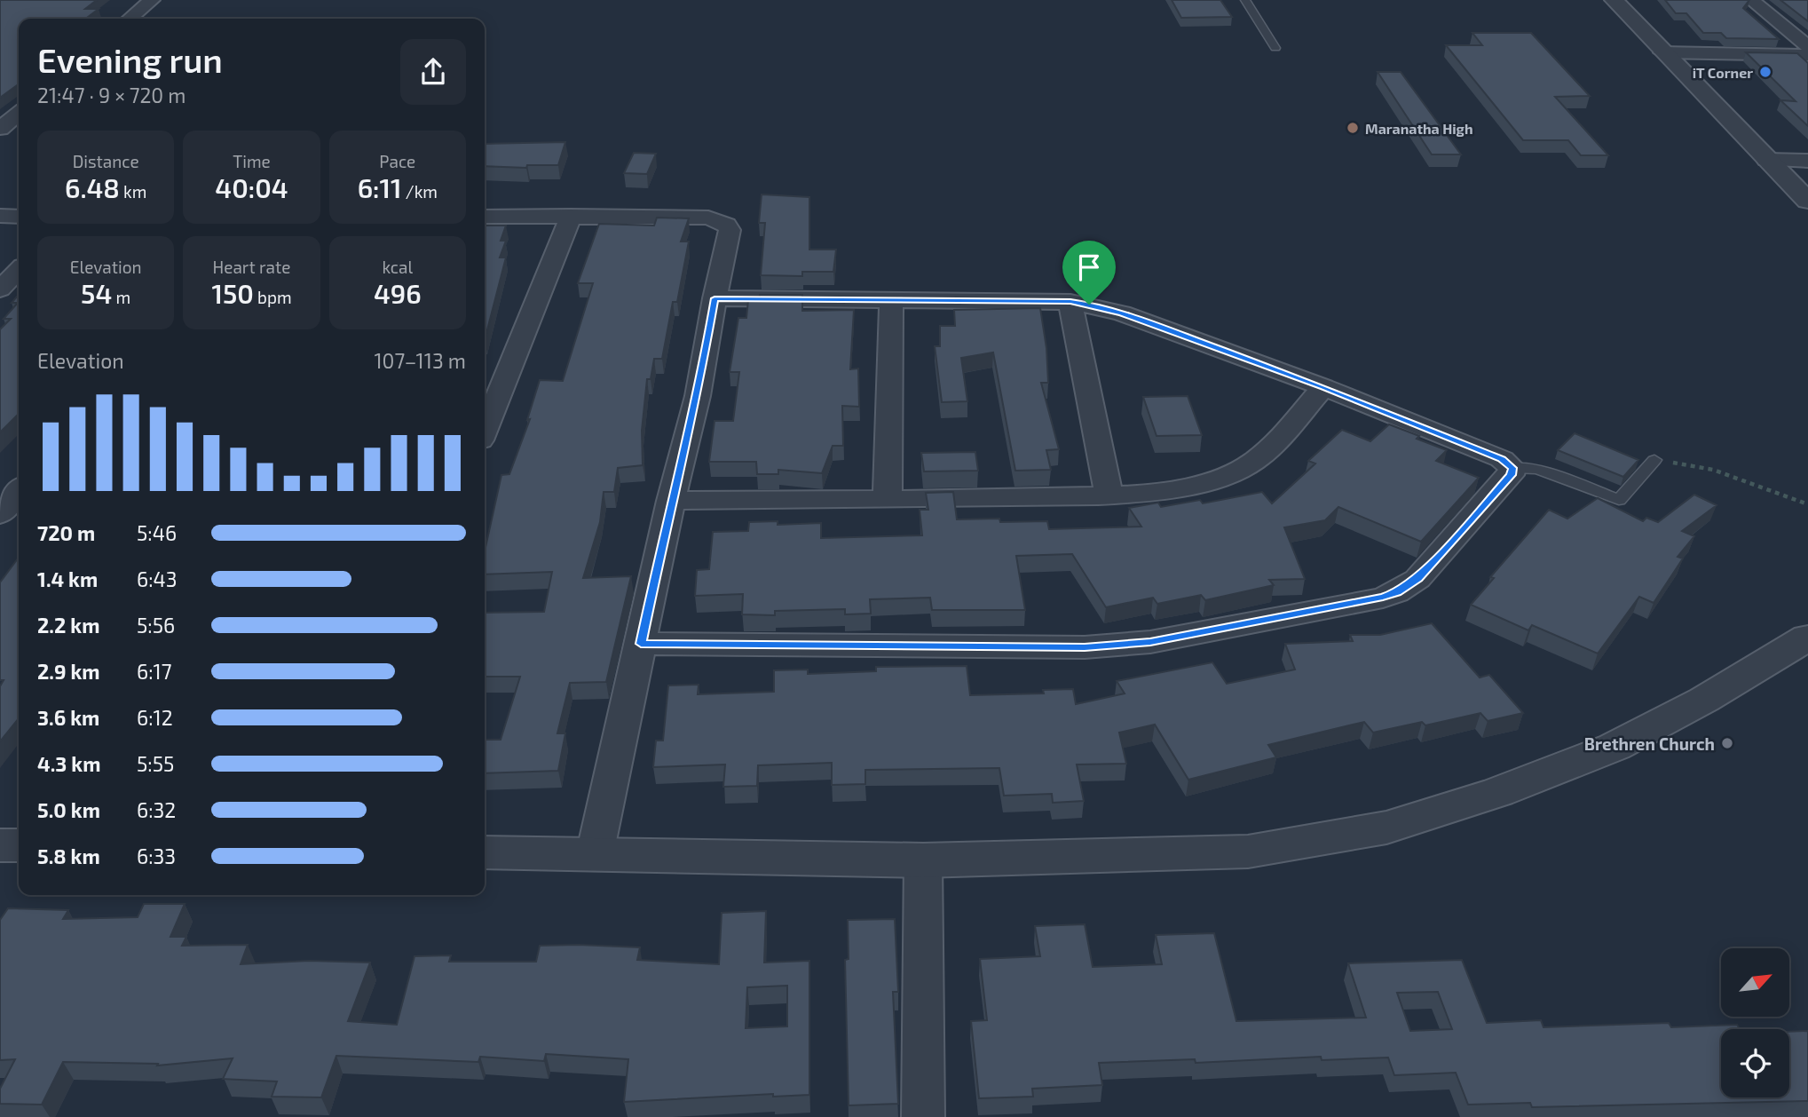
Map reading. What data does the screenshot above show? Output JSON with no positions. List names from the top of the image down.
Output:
{
  "places": ["iT Corner", "Maranatha High", "Brethren Church"],
  "north": "top right",
  "page": {
    "heading": ["Evening run", "21:47 · 9 × 720 m"],
    "stats": [
      ["Distance", "6.48 km"],
      ["Time", "40:04"],
      ["Pace", "6:11 /km"],
      ["Elevation", "54 m"],
      ["Heart rate", "150 bpm"],
      ["kcal", "496"]
    ],
    "chart": ["Elevation", "107–113 m"],
    "list": [
      {
        "name": "720 m",
        "note": "5:46"
      },
      {
        "name": "1.4 km",
        "note": "6:43"
      },
      {
        "name": "2.2 km",
        "note": "5:56"
      },
      {
        "name": "2.9 km",
        "note": "6:17"
      },
      {
        "name": "3.6 km",
        "note": "6:12"
      },
      {
        "name": "4.3 km",
        "note": "5:55"
      },
      {
        "name": "5.0 km",
        "note": "6:32"
      },
      {
        "name": "5.8 km",
        "note": "6:33"
      }
    ]
  }
}
